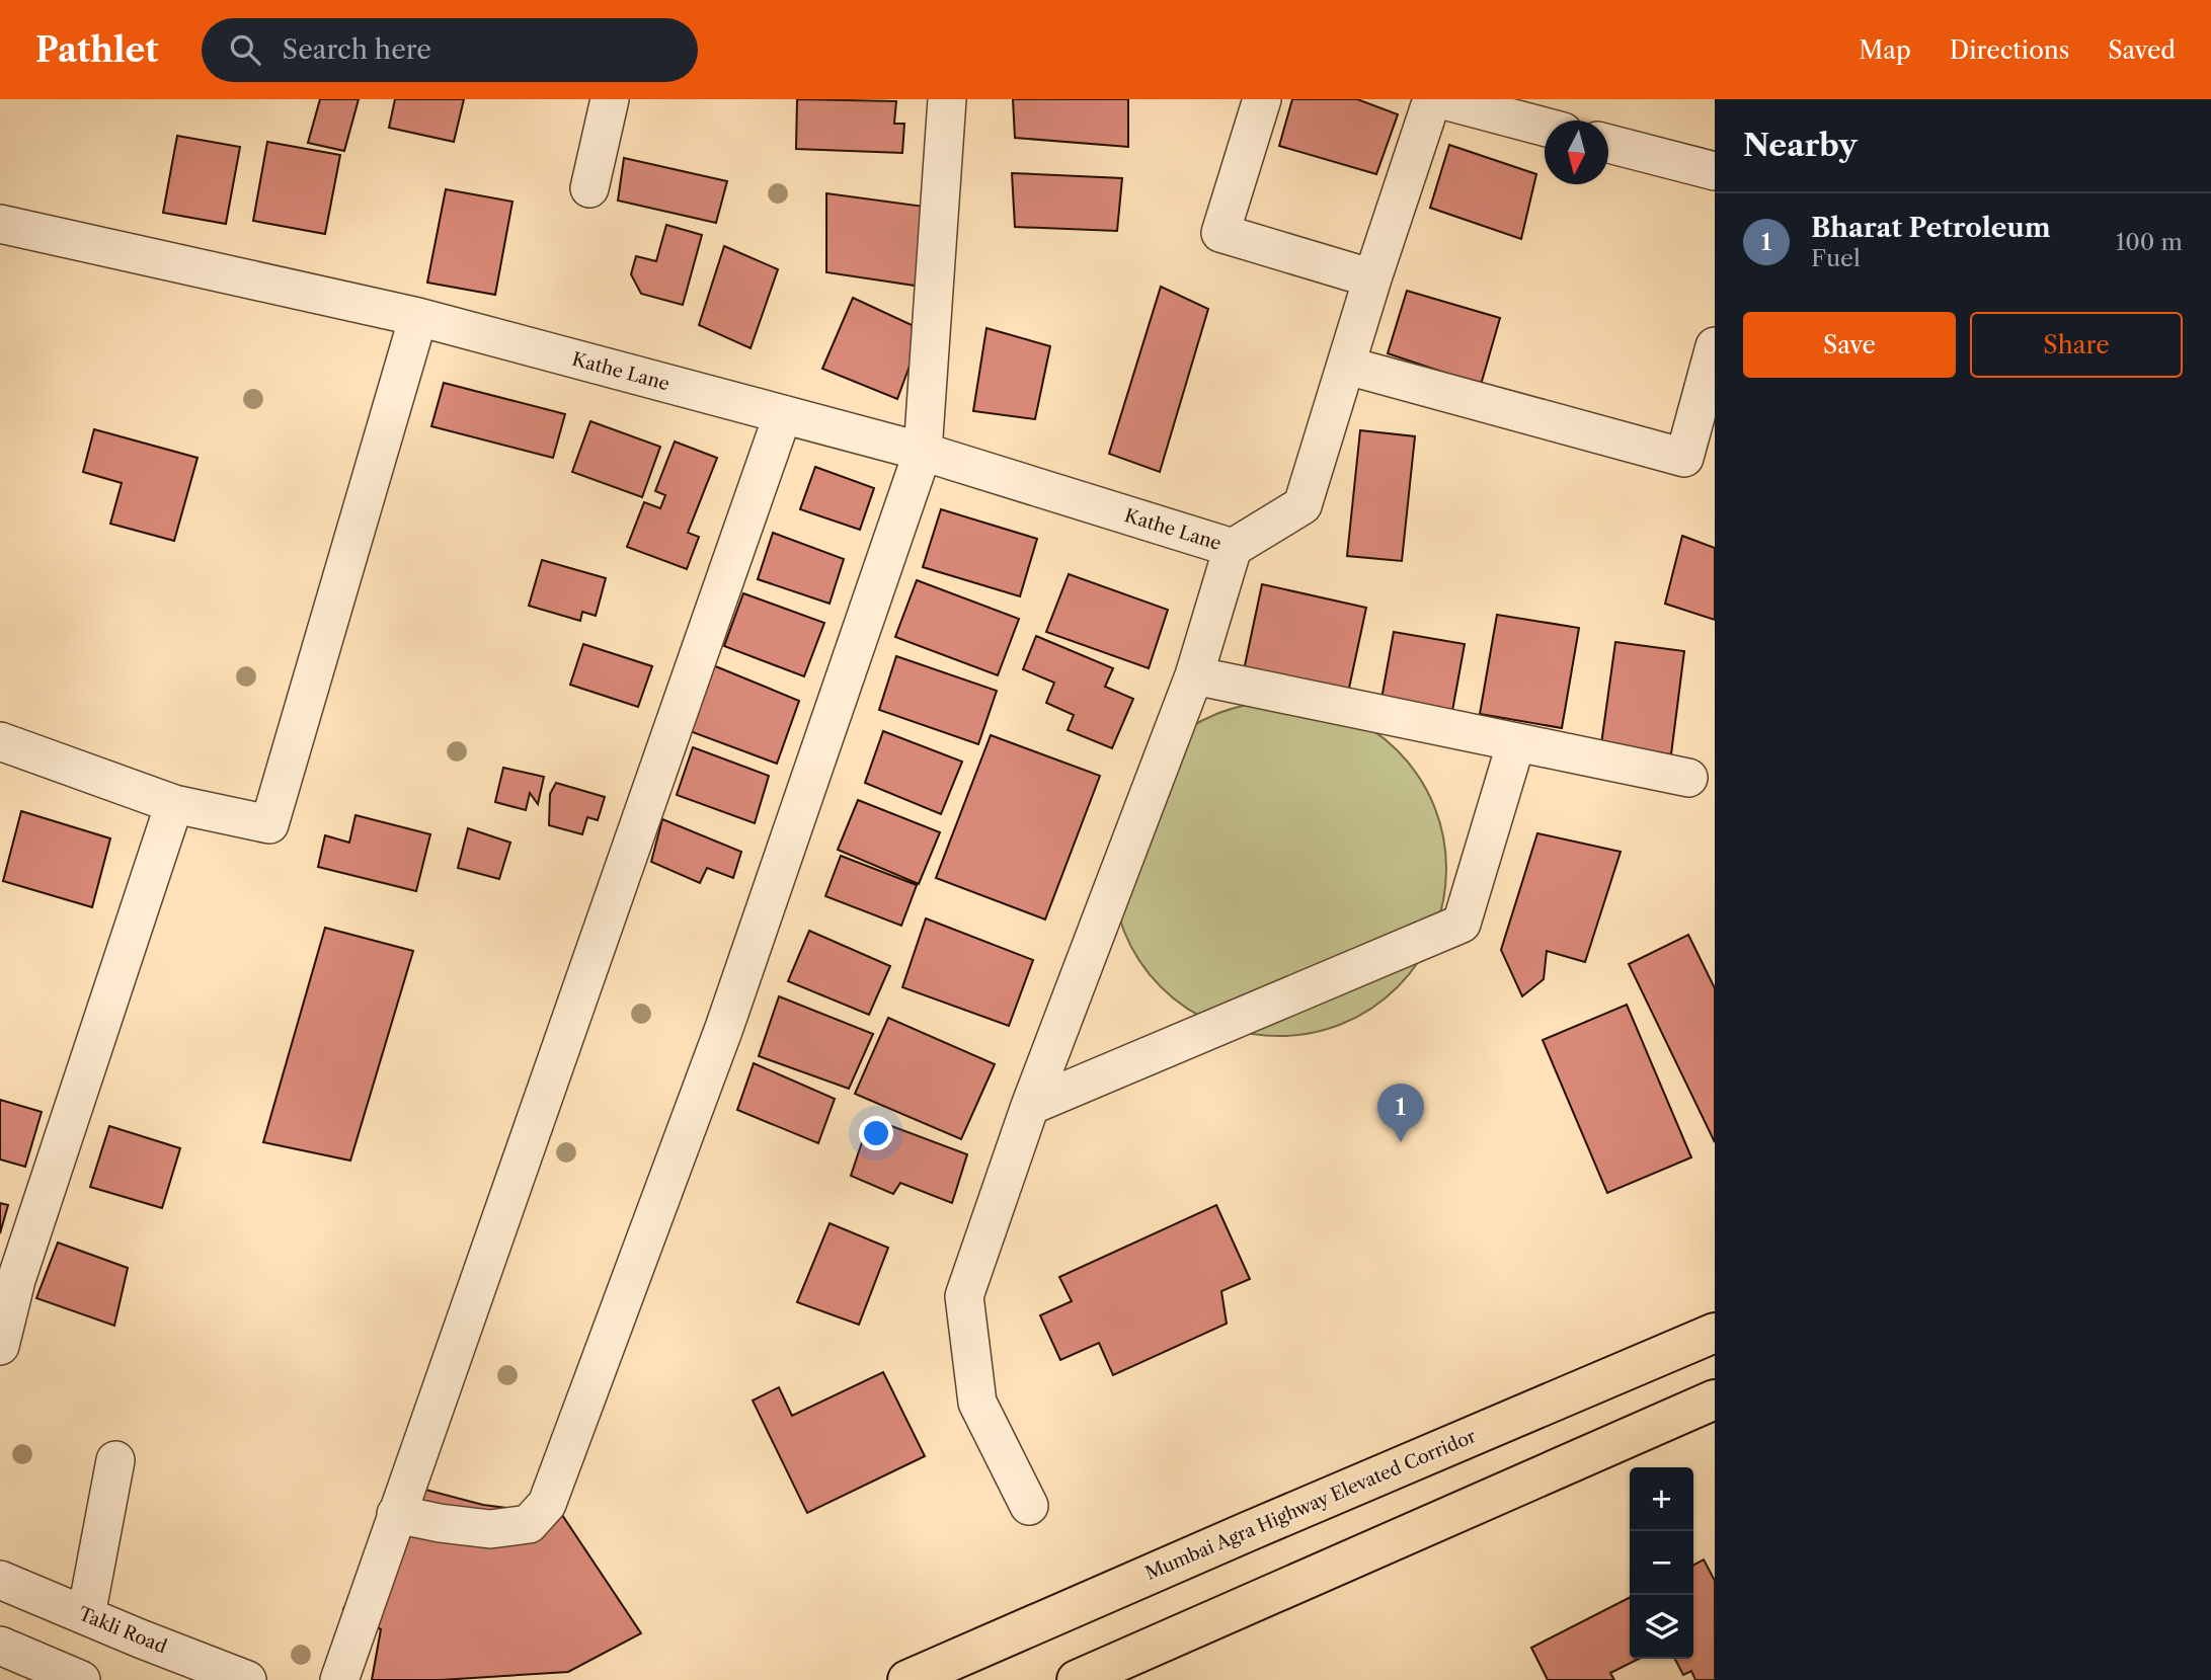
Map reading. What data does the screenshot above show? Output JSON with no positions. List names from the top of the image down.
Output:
{
  "streets": {
    "highway": ["Mumbai Agra Highway Elevated Corridor"],
    "street": ["Kathe Lane", "Takli Road"]
  },
  "north": "bottom",
  "page": {
    "header": "Pathlet",
    "search": "Search here",
    "nav": ["Map", "Directions", "Saved"],
    "heading": "Nearby",
    "list": [
      {
        "mark": "1",
        "name": "Bharat Petroleum",
        "note": "Fuel",
        "value": "100 m"
      }
    ],
    "buttons": ["Save", "Share"],
    "pins": "1",
    "map_buttons": ["+", "−"]
  }
}
